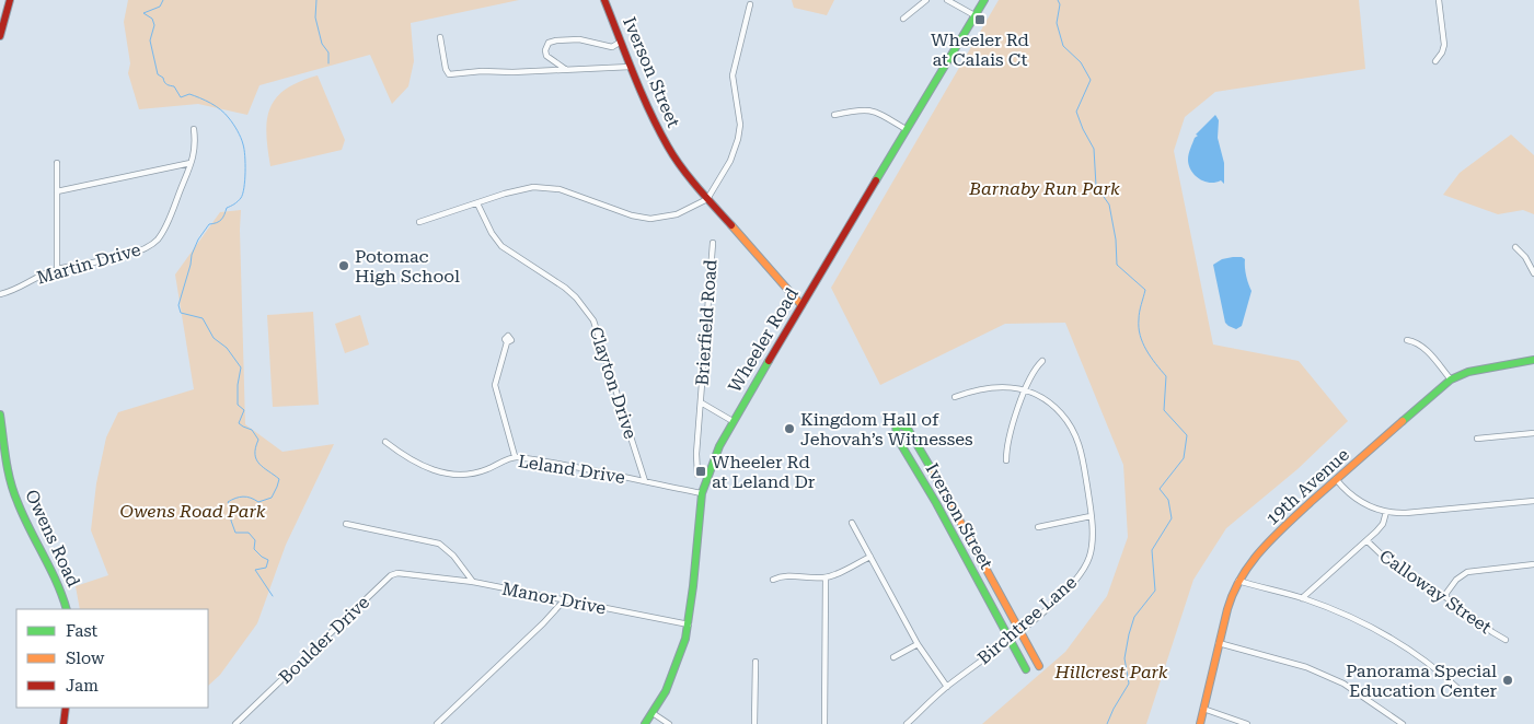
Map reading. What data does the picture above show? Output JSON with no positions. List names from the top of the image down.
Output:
{
  "streets": {
    "street": [
      "Iverson Street",
      "Martin Drive",
      "Brierfield Road",
      "Wheeler Road",
      "Clayton Drive",
      "Leland Drive",
      "19th Avenue",
      "Owens Road",
      "Calloway Street",
      "Manor Drive",
      "Birchtree Lane",
      "Boulder Drive"
    ]
  },
  "crossings": [
    ["Iverson Street", "Wheeler Road"],
    ["Iverson Street", "Birchtree Lane"],
    ["Brierfield Road", "Wheeler Road"],
    ["Wheeler Road", "Leland Drive"],
    ["Wheeler Road", "Manor Drive"],
    ["Clayton Drive", "Leland Drive"],
    ["Manor Drive", "Boulder Drive"]
  ],
  "parks": ["Barnaby Run Park", "Owens Road Park", "Hillcrest Park"],
  "places": {
    "transit": ["Wheeler Rd at Calais Ct", "Wheeler Rd at Leland Dr"],
    "other": ["Potomac High School", "Kingdom Hall of Jehovah’s Witnesses", "Panorama Special Education Center"]
  },
  "legend": ["Fast", "Slow", "Jam"]
}
